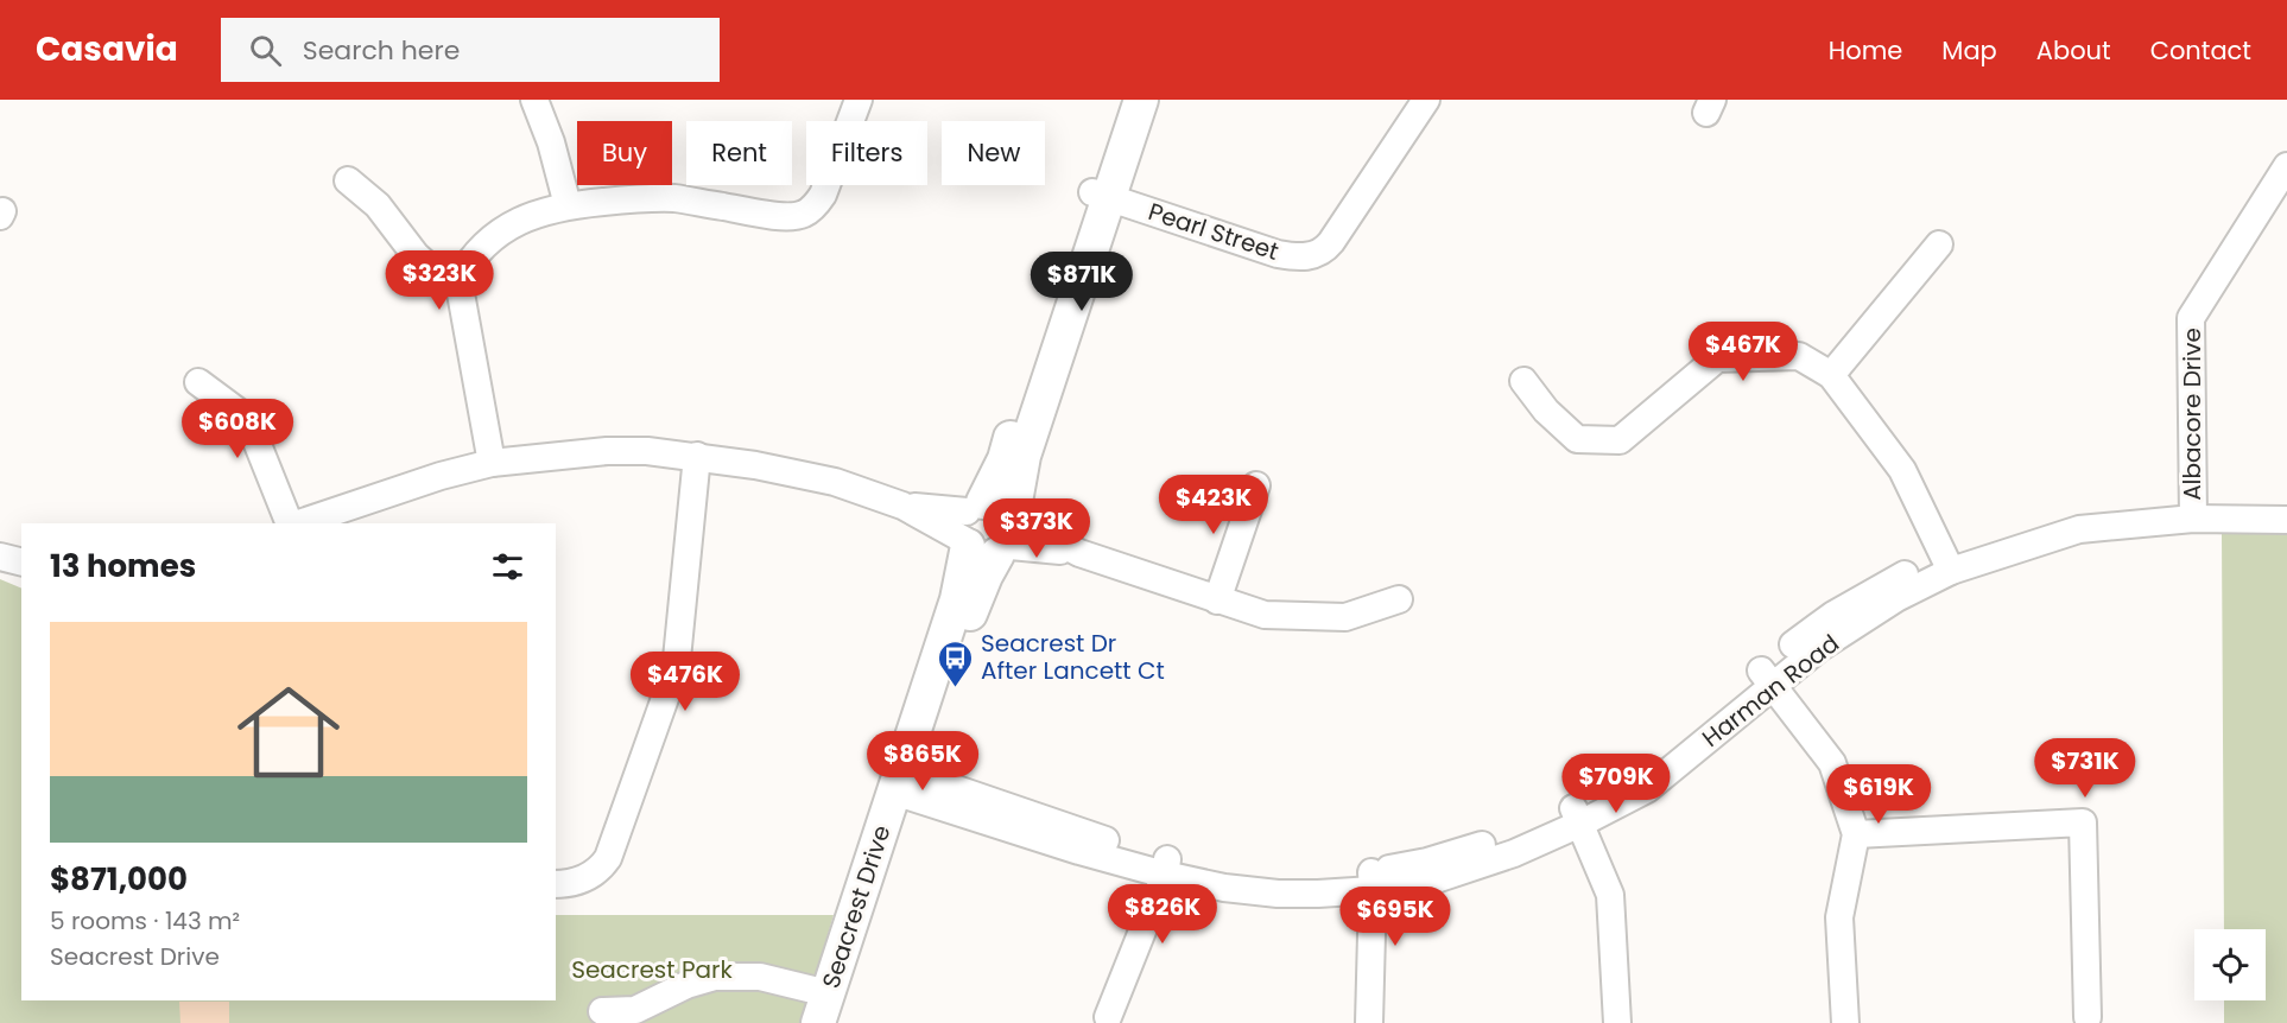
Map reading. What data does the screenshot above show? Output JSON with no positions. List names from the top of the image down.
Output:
{
  "streets": {
    "main road": ["Seacrest Drive"],
    "street": ["Pearl Street", "Albacore Drive", "Harman Road"]
  },
  "crossings": [
    ["Pearl Street", "Seacrest Drive"],
    ["Albacore Drive", "Harman Road"],
    ["Harman Road", "Seacrest Drive"]
  ],
  "parks": ["Seacrest Park"],
  "places": {
    "bus stop": ["Seacrest Dr After Lancett Ct"]
  },
  "page": {
    "header": "Casavia",
    "search": "Search here",
    "nav": [
      "Home",
      "Map",
      "About",
      "Contact"
    ],
    "chip": [
      "Buy",
      "Rent",
      "Filters",
      "New"
    ],
    "price": [
      "$323K",
      "$871K",
      "$467K",
      "$608K",
      "$423K",
      "$373K",
      "$476K",
      "$865K",
      "$731K",
      "$709K",
      "$619K",
      "$826K",
      "$695K"
    ],
    "heading": "13 homes",
    "list": [
      {
        "name": "$871,000",
        "note": "5 rooms · 143 m² · Seacrest Drive"
      }
    ]
  }
}
